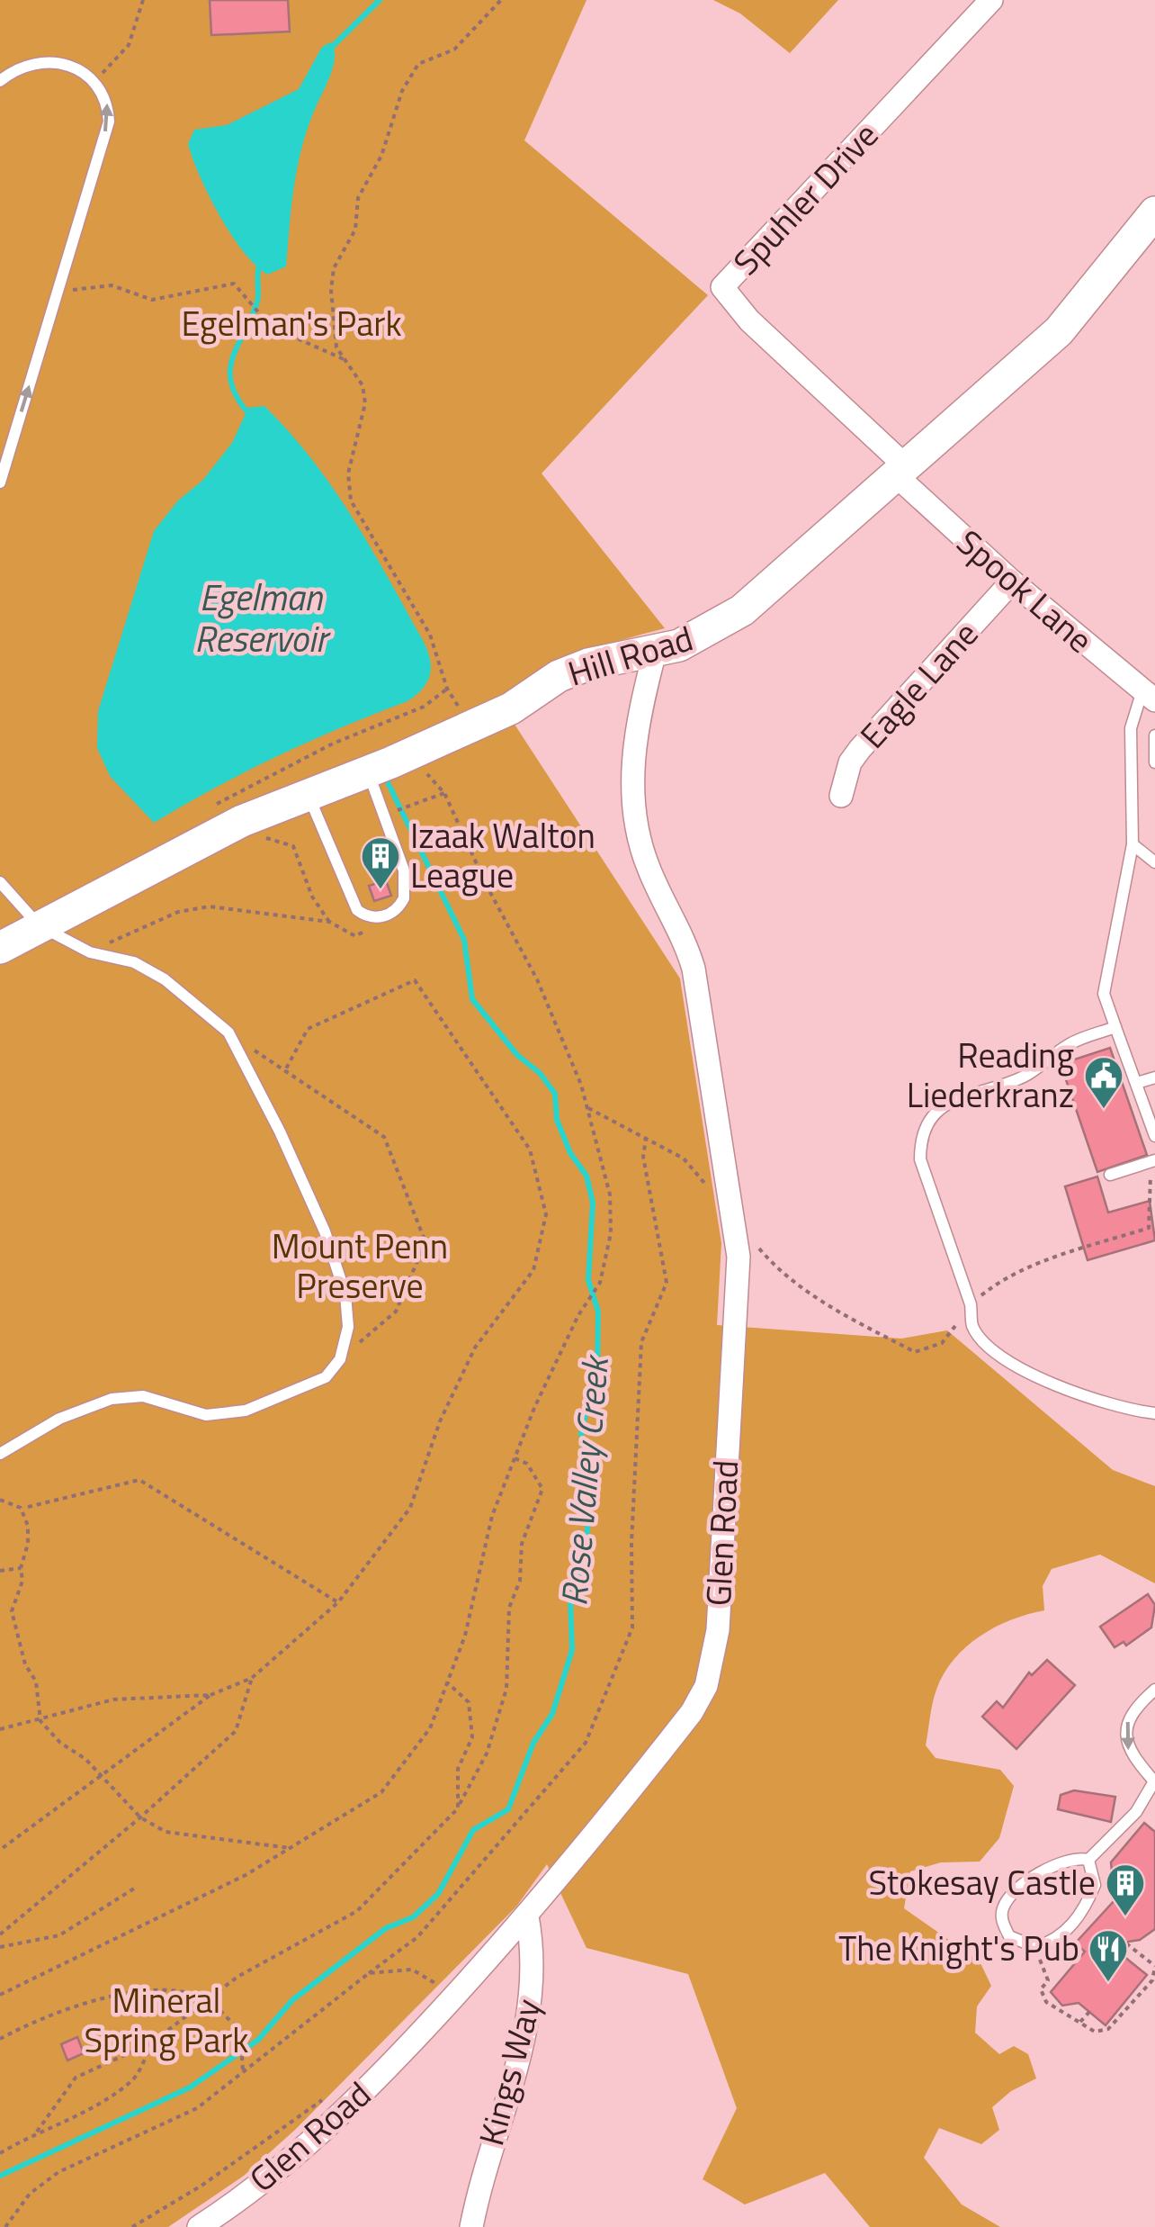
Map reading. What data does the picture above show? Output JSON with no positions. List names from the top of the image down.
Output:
{
  "streets": {
    "street": [
      "Spuhler Drive",
      "Spook Lane",
      "Hill Road",
      "Eagle Lane",
      "Glen Road",
      "Kings Way"
    ]
  },
  "crossings": [
    ["Spuhler Drive", "Spook Lane"],
    ["Spuhler Drive", "Hill Road"],
    ["Spook Lane", "Hill Road"],
    ["Spook Lane", "Eagle Lane"],
    ["Hill Road", "Glen Road"],
    ["Glen Road", "Kings Way"]
  ],
  "water": ["Egelman Reservoir", "Rose Valley Creek"],
  "parks": ["Egelman's Park", "Mount Penn Preserve", "Mineral Spring Park"],
  "places": {
    "building": ["Izaak Walton League", "Stokesay Castle"],
    "public building": ["Reading Liederkranz"],
    "restaurant": ["The Knight's Pub"]
  }
}
